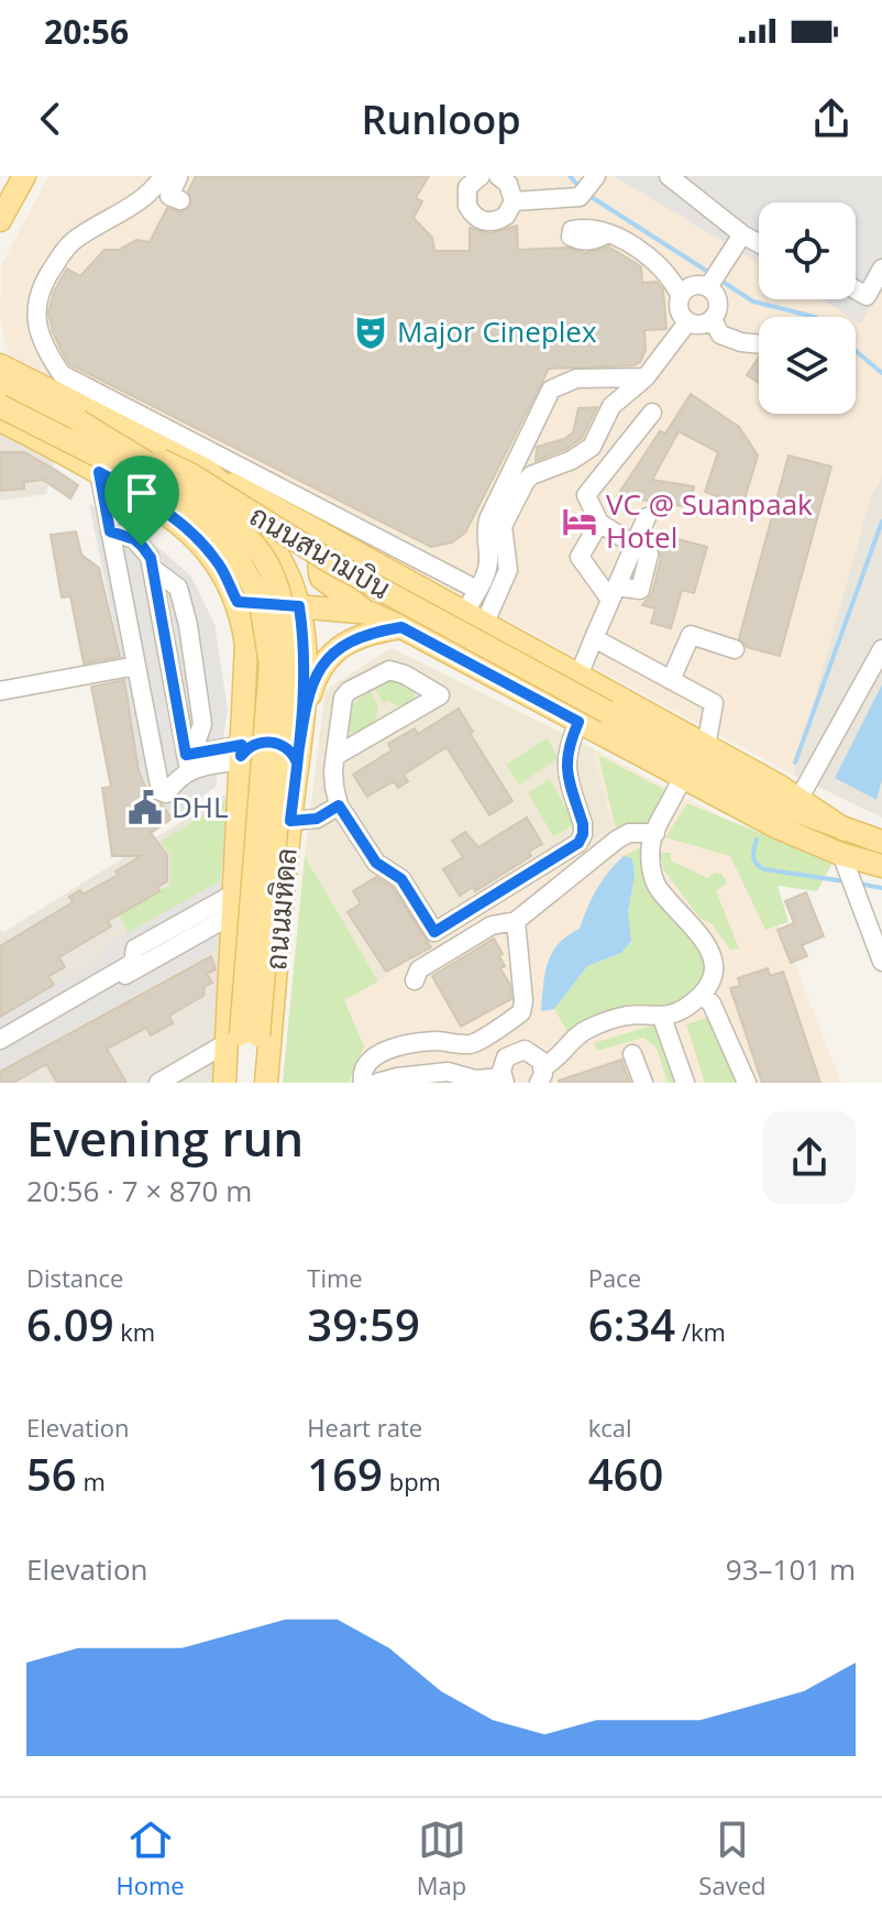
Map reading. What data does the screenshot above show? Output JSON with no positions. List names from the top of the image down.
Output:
{
  "streets": {
    "main road": ["ถนนสนามบิน", "ถนนมหิดล"]
  },
  "crossings": [
    ["ถนนสนามบิน", "ถนนมหิดล"]
  ],
  "places": {
    "theatre": ["Major Cineplex"],
    "hotel": ["VC @ Suanpaak Hotel"],
    "public building": ["DHL"]
  },
  "page": {
    "status": "20:56",
    "header": "Runloop",
    "heading": ["Evening run", "20:56 · 7 × 870 m"],
    "stats": [
      ["Distance", "6.09 km"],
      ["Time", "39:59"],
      ["Pace", "6:34 /km"],
      ["Elevation", "56 m"],
      ["Heart rate", "169 bpm"],
      ["kcal", "460"]
    ],
    "chart": ["Elevation", "93–101 m"],
    "tabs": ["Home", "Map", "Saved"]
  }
}
